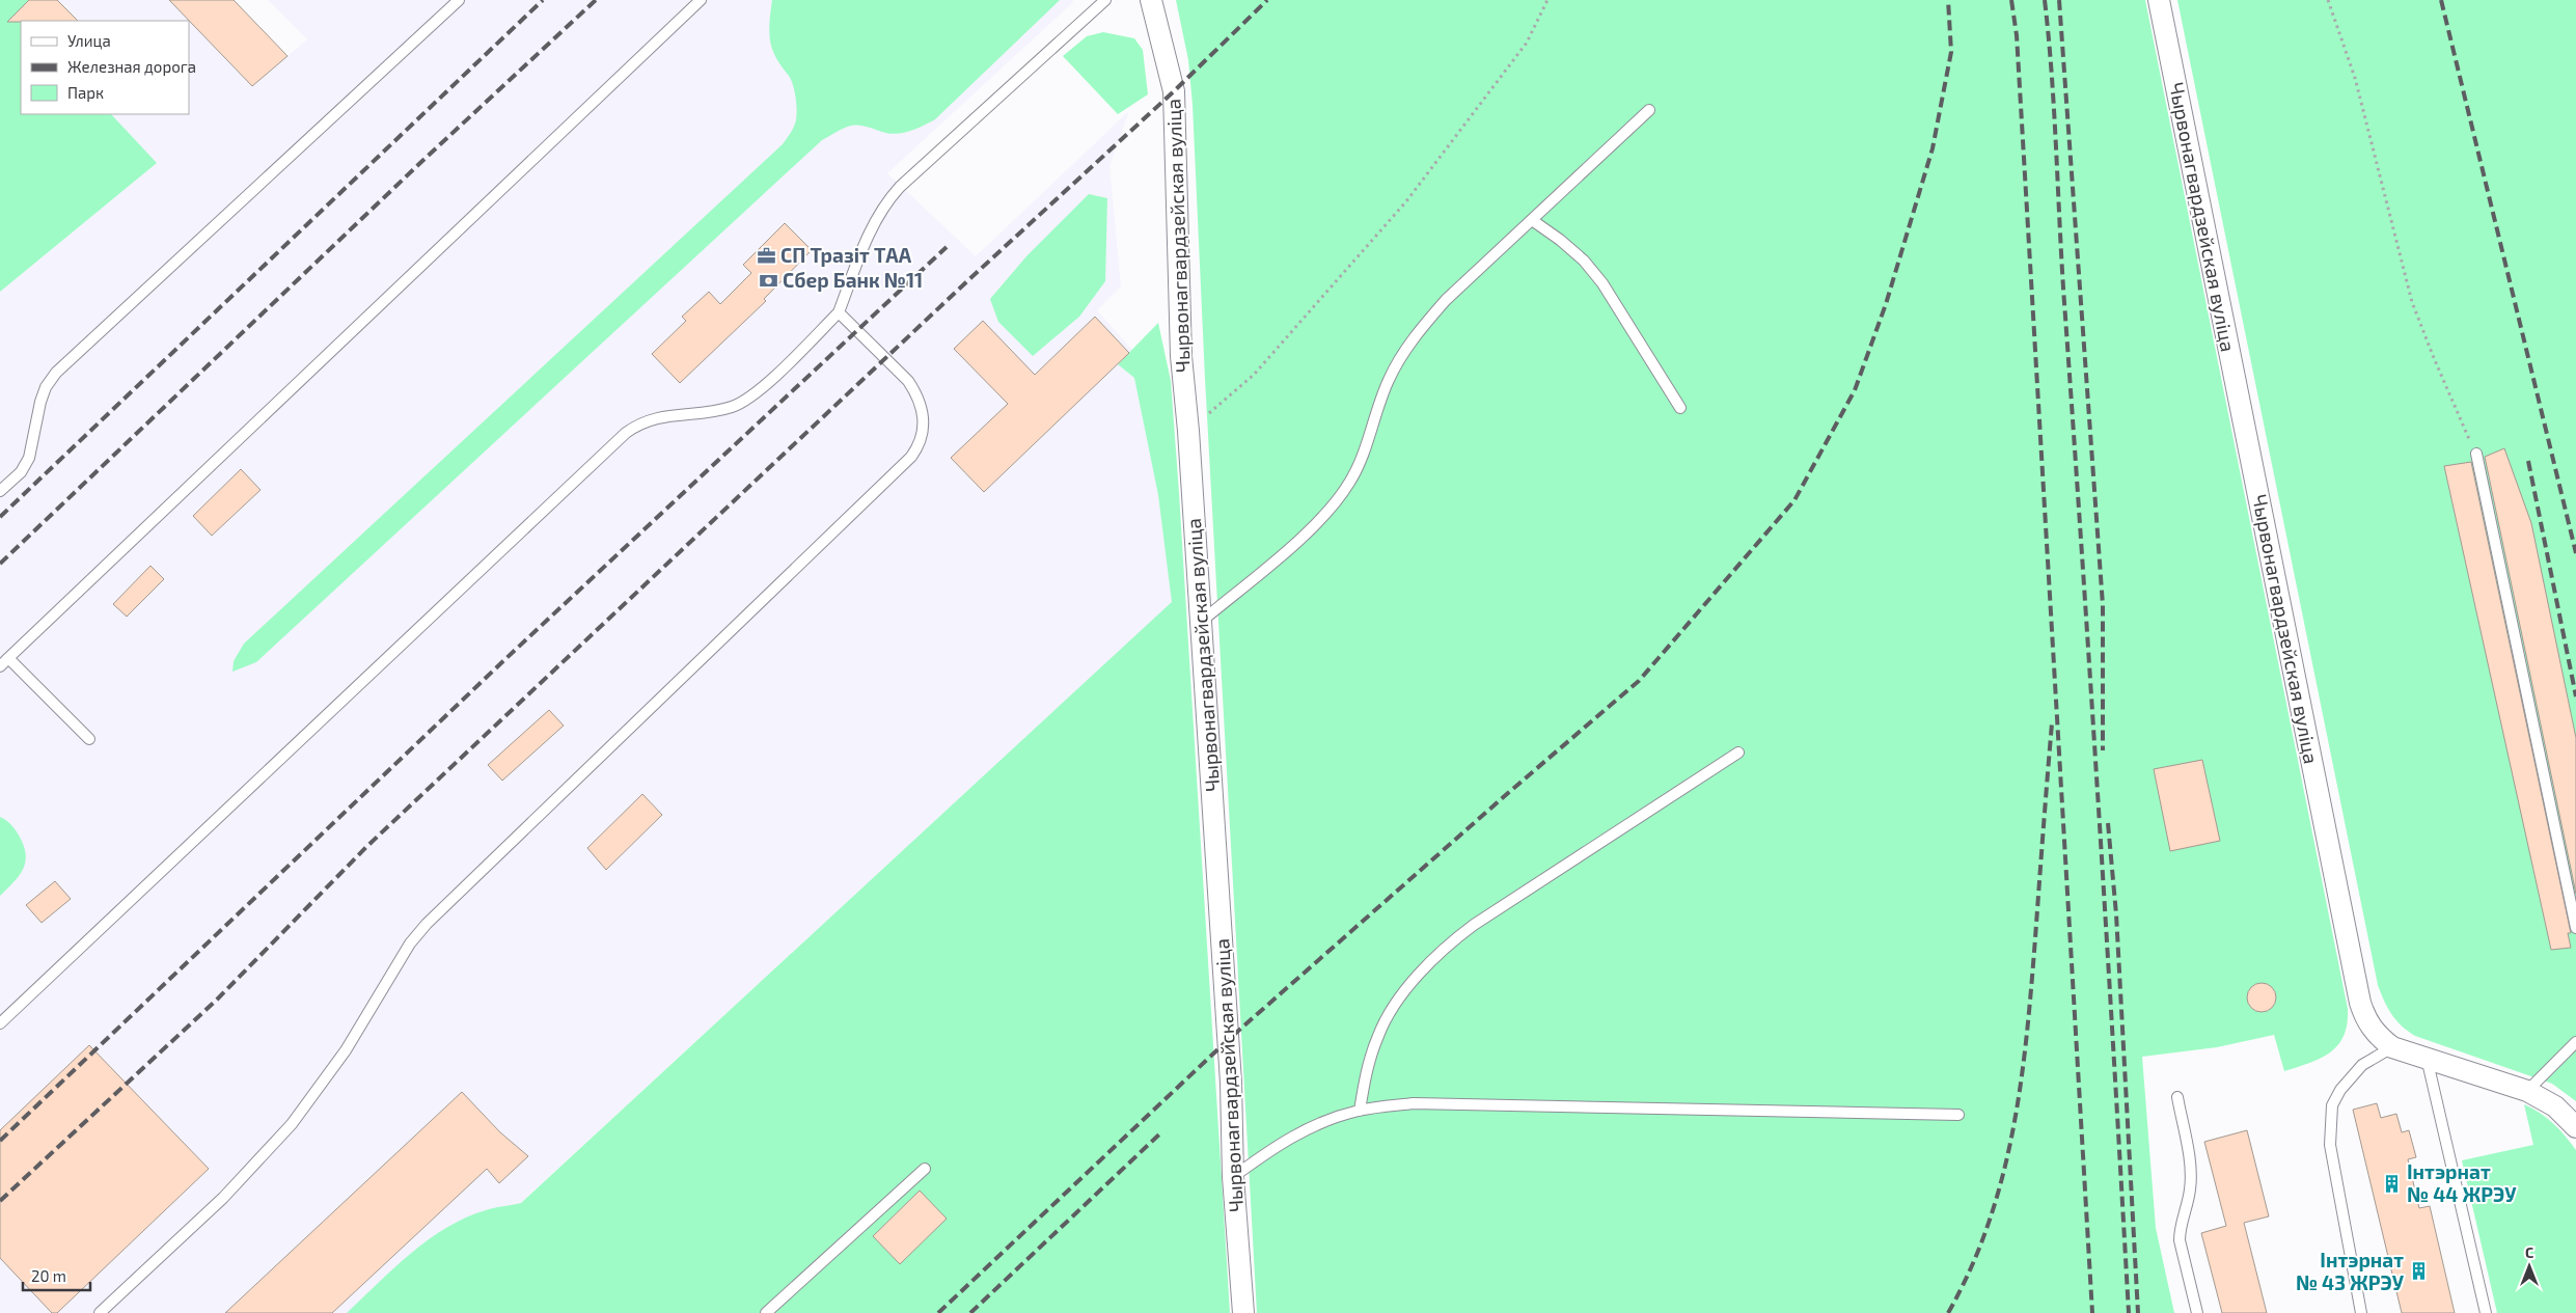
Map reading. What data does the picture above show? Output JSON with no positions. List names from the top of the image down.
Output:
{
  "streets": {
    "street": ["Чырвонагвардзейская вуліца"]
  },
  "places": {
    "office": ["СП Тразіт ТАА"],
    "bank": ["Сбер Банк №11"],
    "building": ["Інтэрнат № 44 ЖРЭУ", "Інтэрнат № 43 ЖРЭУ"]
  },
  "legend": ["Улица", "Железная дорога", "Парк"],
  "scale_bar": "20 m",
  "north": "top"
}
